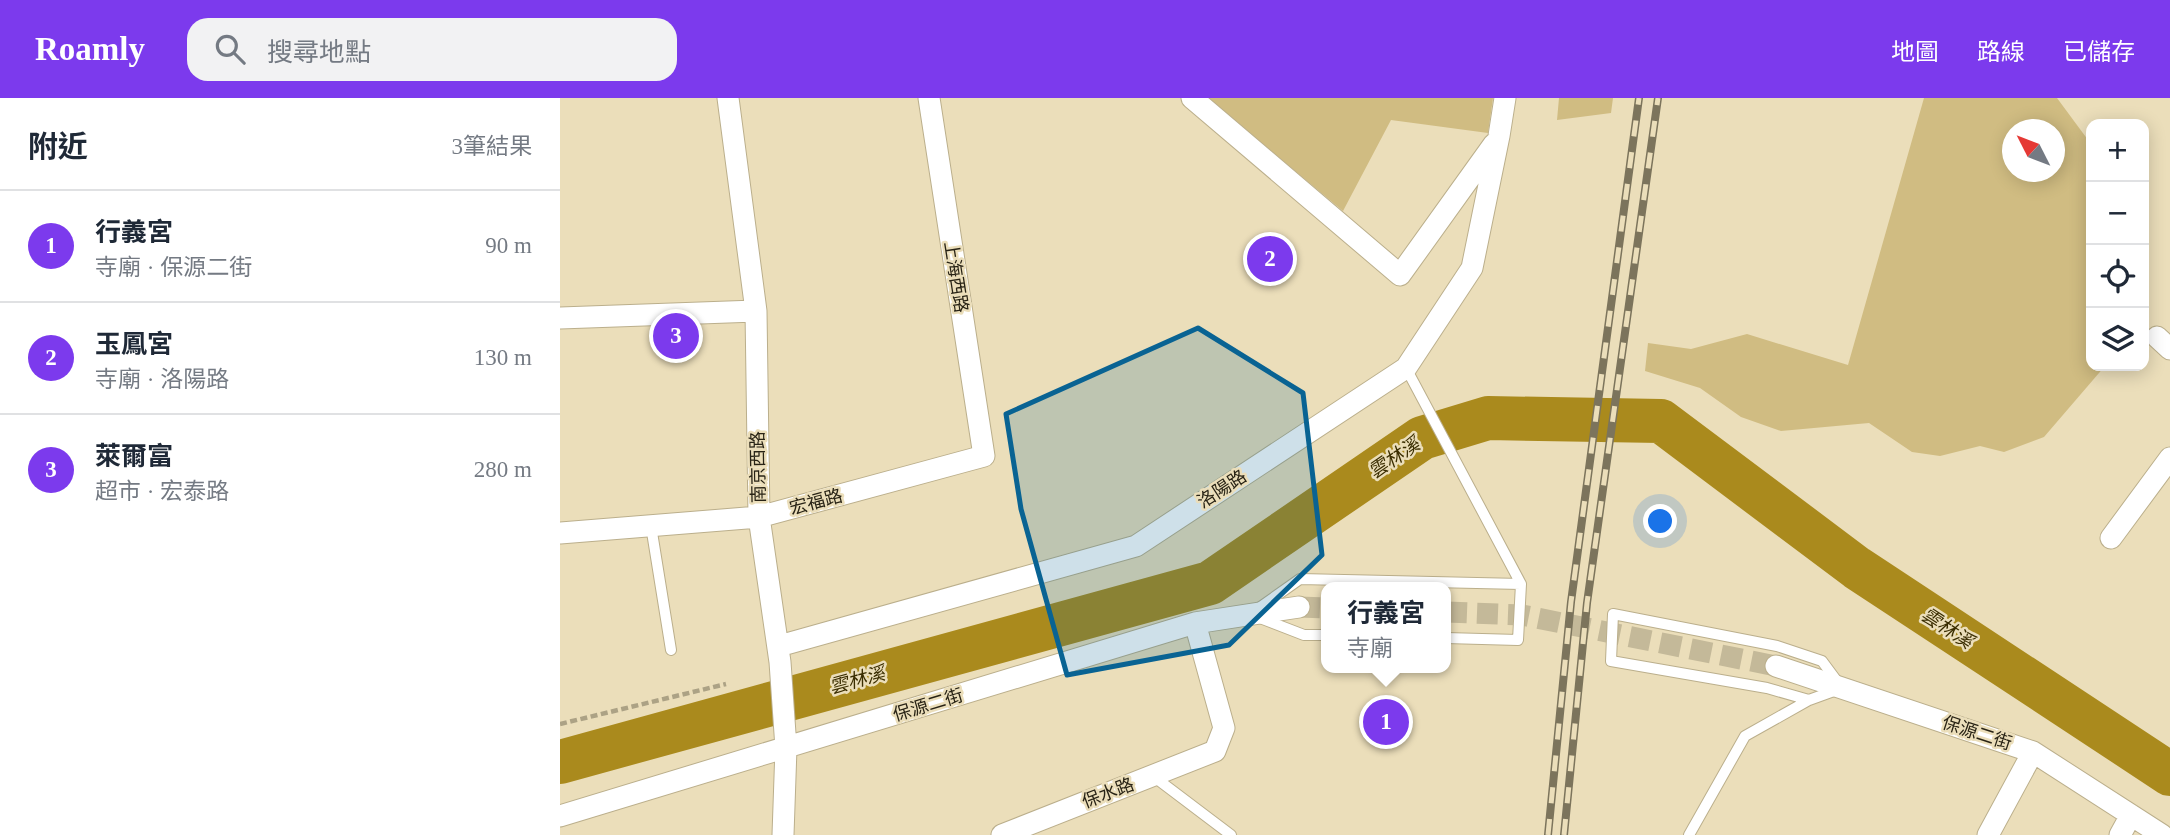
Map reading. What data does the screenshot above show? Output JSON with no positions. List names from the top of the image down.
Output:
{
  "streets": {
    "street": [
      "上海西路",
      "南京西路",
      "洛陽路",
      "宏福路",
      "保源二街",
      "保水路"
    ]
  },
  "crossings": [
    ["上海西路", "宏福路"],
    ["南京西路", "洛陽路"],
    ["南京西路", "宏福路"],
    ["南京西路", "保源二街"],
    ["保源二街", "保水路"]
  ],
  "water": ["雲林溪"],
  "north": "top left",
  "page": {
    "header": "Roamly",
    "search": "搜尋地點",
    "nav": ["地圖", "路線", "已儲存"],
    "heading": ["附近", "3筆結果"],
    "map_buttons": ["+", "−"],
    "list": [
      {
        "mark": "1",
        "name": "行義宮",
        "note": "寺廟 · 保源二街",
        "value": "90 m"
      },
      {
        "mark": "2",
        "name": "玉鳳宮",
        "note": "寺廟 · 洛陽路",
        "value": "130 m"
      },
      {
        "mark": "3",
        "name": "萊爾富",
        "note": "超市 · 宏泰路",
        "value": "280 m"
      }
    ],
    "pins": ["2", "3", "1"],
    "popup": ["行義宮", "寺廟"]
  }
}
